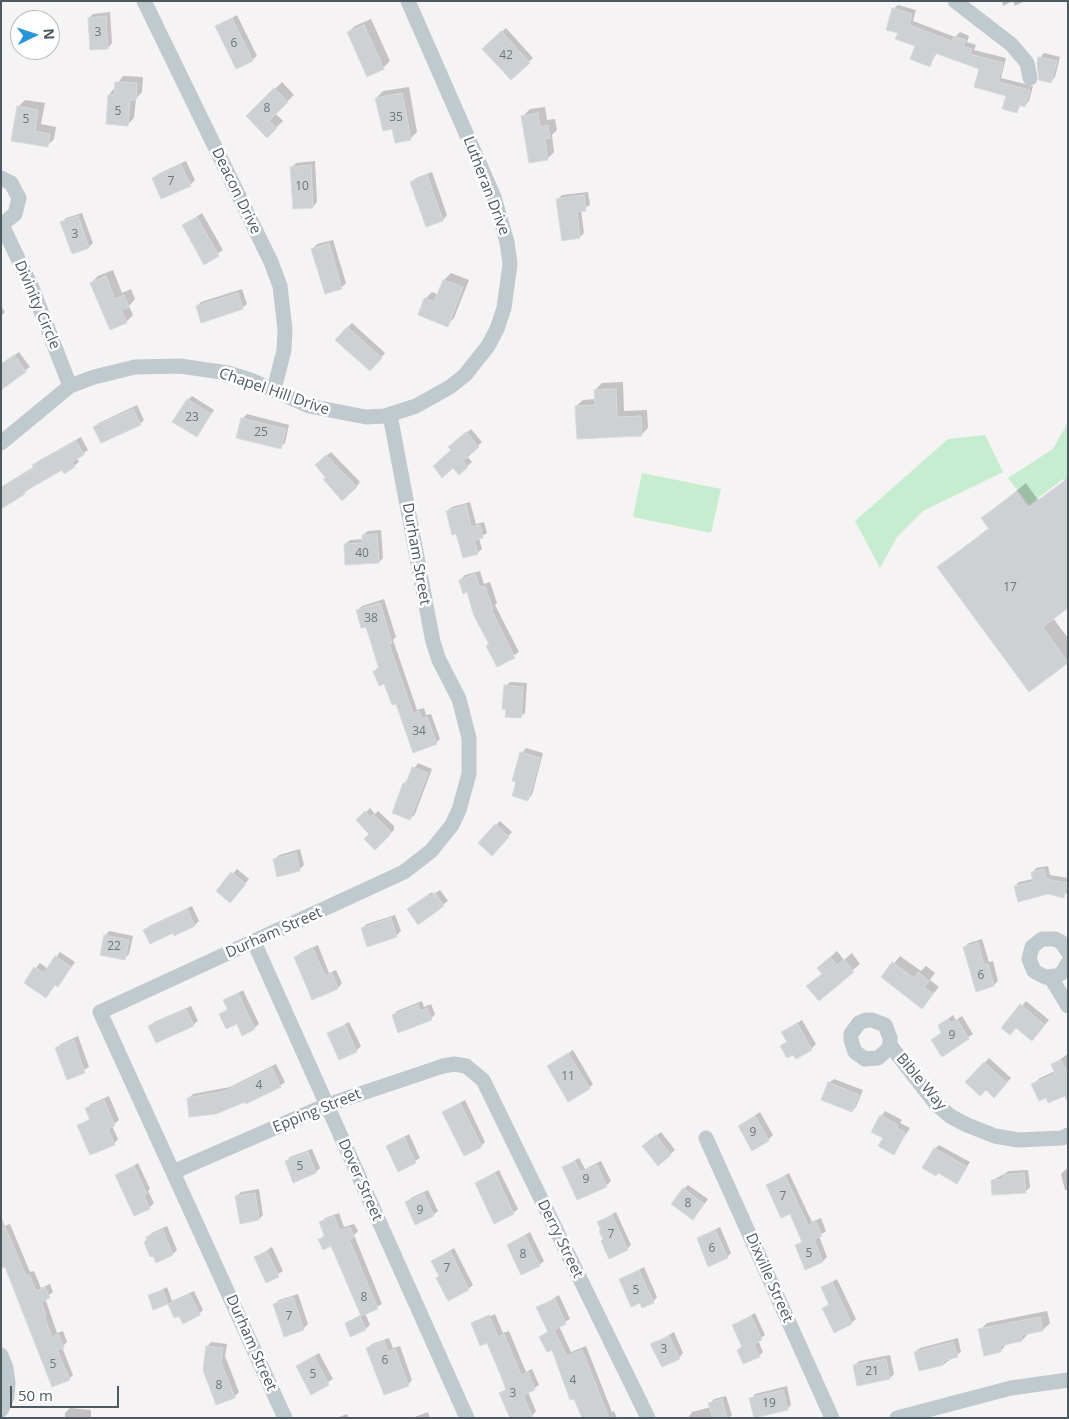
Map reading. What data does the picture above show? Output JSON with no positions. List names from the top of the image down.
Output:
{
  "streets": {
    "street": [
      "Lutheran Drive",
      "Deacon Drive",
      "Divinity Circle",
      "Chapel Hill Drive",
      "Durham Street",
      "Bible Way",
      "Epping Street",
      "Dover Street",
      "Derry Street",
      "Dixville Street"
    ]
  },
  "crossings": [
    ["Lutheran Drive", "Chapel Hill Drive"],
    ["Lutheran Drive", "Durham Street"],
    ["Deacon Drive", "Chapel Hill Drive"],
    ["Divinity Circle", "Chapel Hill Drive"],
    ["Chapel Hill Drive", "Durham Street"],
    ["Durham Street", "Epping Street"],
    ["Durham Street", "Dover Street"],
    ["Epping Street", "Dover Street"],
    ["Epping Street", "Derry Street"]
  ],
  "house_numbers": [
    "3",
    "6",
    "42",
    "8",
    "5",
    "35",
    "5",
    "7",
    "10",
    "3",
    "23",
    "25",
    "40",
    "17",
    "38",
    "34",
    "22",
    "6",
    "9",
    "11",
    "4",
    "9",
    "5",
    "9",
    "7",
    "8",
    "9",
    "7",
    "6",
    "5",
    "8",
    "7",
    "5",
    "8",
    "7",
    "3",
    "6",
    "5",
    "21",
    "5",
    "4",
    "8",
    "3",
    "19"
  ],
  "scale_bar": "50 m",
  "north": "right"
}
